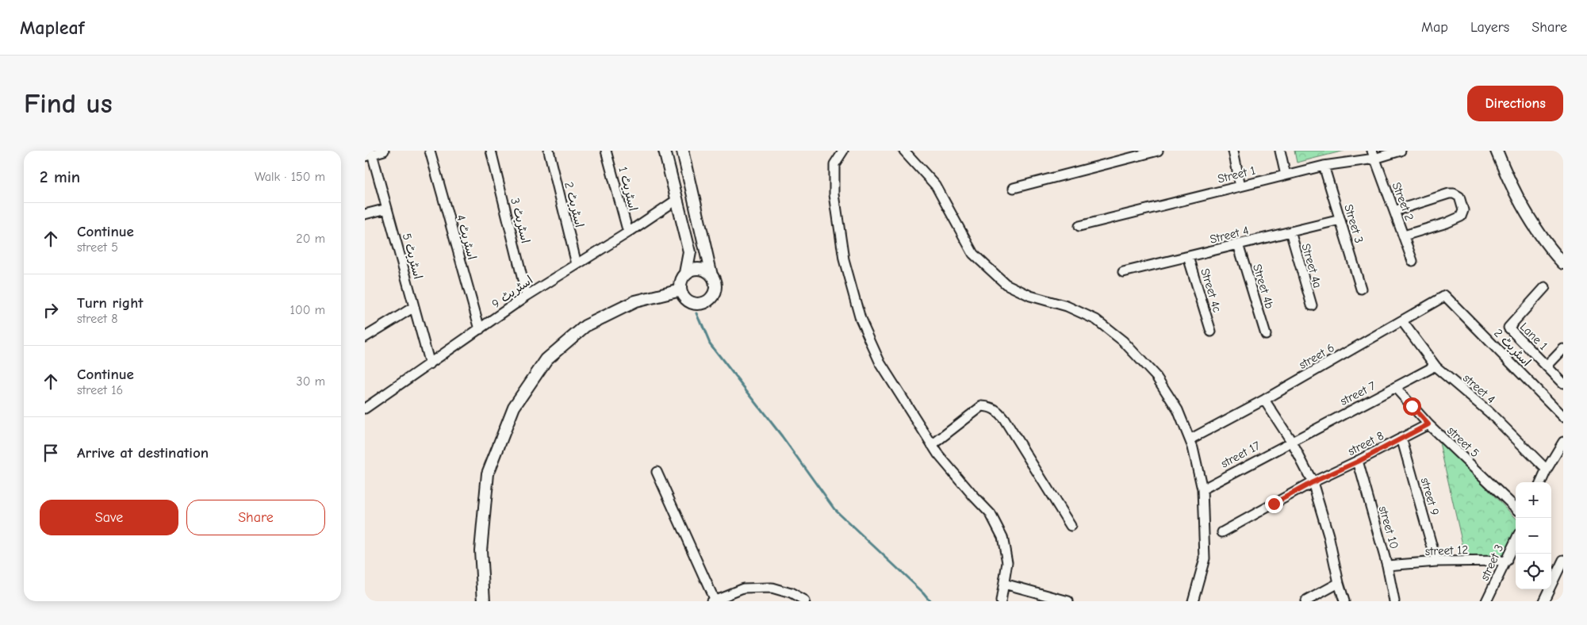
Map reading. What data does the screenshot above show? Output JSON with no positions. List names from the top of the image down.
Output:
{
  "streets": {
    "street": [
      "Street 1",
      "اسٹریٹ 1",
      "Street 2",
      "اسٹریٹ 2",
      "اسٹریٹ 3",
      "Street 3",
      "Street 4",
      "اسٹریٹ 4",
      "اسٹریٹ 5",
      "Street 4a",
      "Street 4b",
      "Street 4c",
      "اسٹریٹ 9",
      "Lane 1",
      "street 6",
      "street 4",
      "street 7",
      "street 5",
      "street 8",
      "street 17",
      "street 9",
      "street 10",
      "street 12",
      "street 3"
    ]
  },
  "crossings": [
    ["Street 1", "Street 2"],
    ["Street 1", "Street 3"],
    ["اسٹریٹ 1", "اسٹریٹ 9"],
    ["اسٹریٹ 2", "اسٹریٹ 9"],
    ["اسٹریٹ 2", "street 6"],
    ["اسٹریٹ 3", "اسٹریٹ 9"],
    ["Street 3", "Street 4"],
    ["Street 4", "Street 4a"],
    ["Street 4", "Street 4b"],
    ["Street 4", "Street 4c"],
    ["اسٹریٹ 4", "اسٹریٹ 9"],
    ["اسٹریٹ 5", "اسٹریٹ 9"],
    ["street 6", "street 4"],
    ["street 4", "street 7"],
    ["street 7", "street 5"],
    ["street 7", "street 17"],
    ["street 5", "street 8"],
    ["street 8", "street 9"],
    ["street 8", "street 10"],
    ["street 9", "street 12"],
    ["street 10", "street 12"],
    ["street 12", "street 3"]
  ],
  "page": {
    "header": "Mapleaf",
    "nav": ["Map", "Layers", "Share"],
    "buttons": [
      "Directions",
      ["Save", "Share"]
    ],
    "title": "Find us",
    "heading": ["2 min", "Walk · 150 m"],
    "list": [
      ["Continue", "street 5", "20 m"],
      ["Turn right", "street 8", "100 m"],
      ["Continue", "street 16", "30 m"],
      "Arrive at destination"
    ],
    "map_buttons": ["+", "−"]
  }
}
